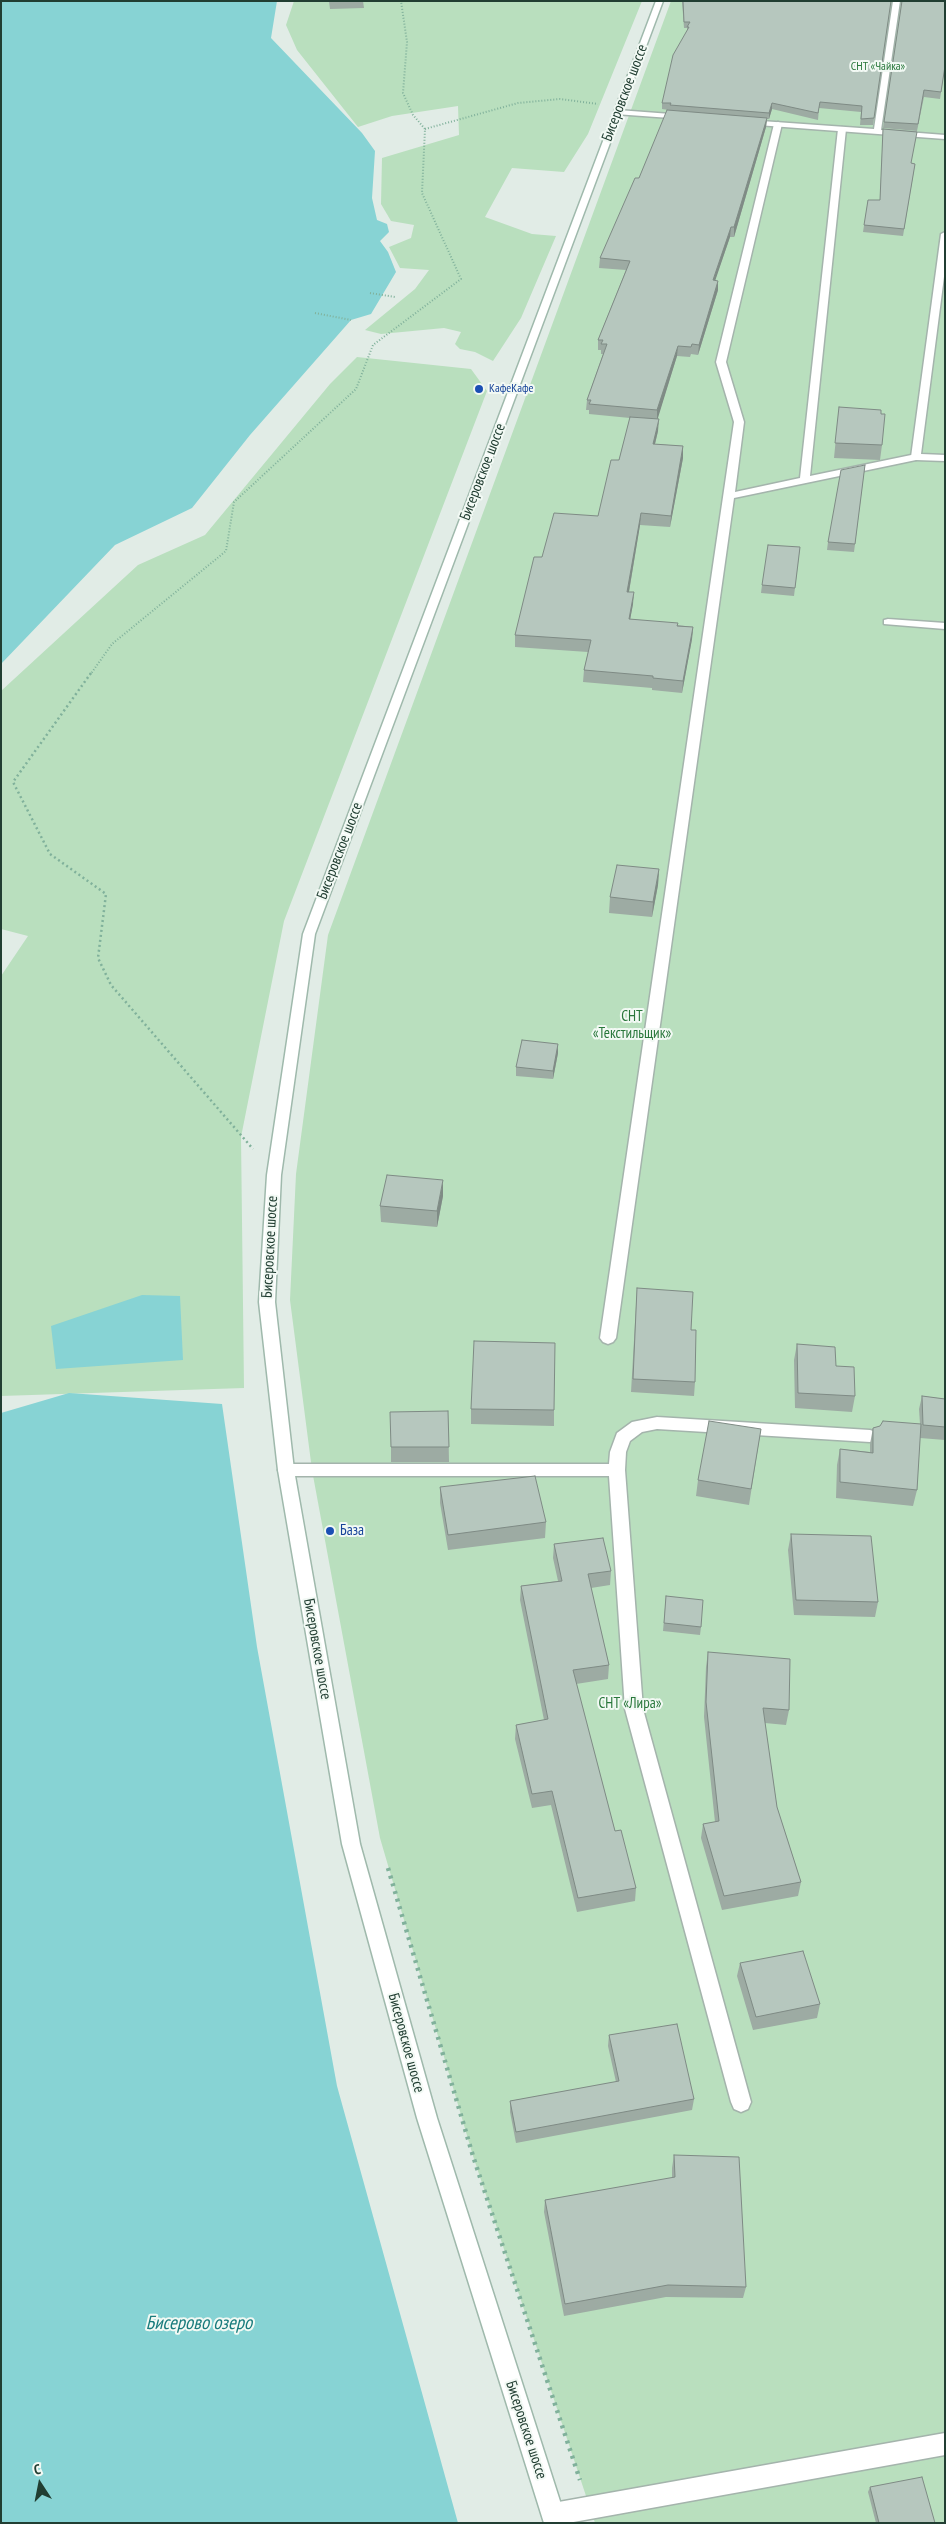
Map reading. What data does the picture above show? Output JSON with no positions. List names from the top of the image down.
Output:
{
  "streets": {
    "main road": ["Бисеровское шоссе"]
  },
  "water": ["Бисерово озеро"],
  "parks": ["СНТ «Чайка»", "СНТ «Текстильщик»", "СНТ «Лира»"],
  "places": ["КафеКафе", "База"],
  "north": "top"
}
